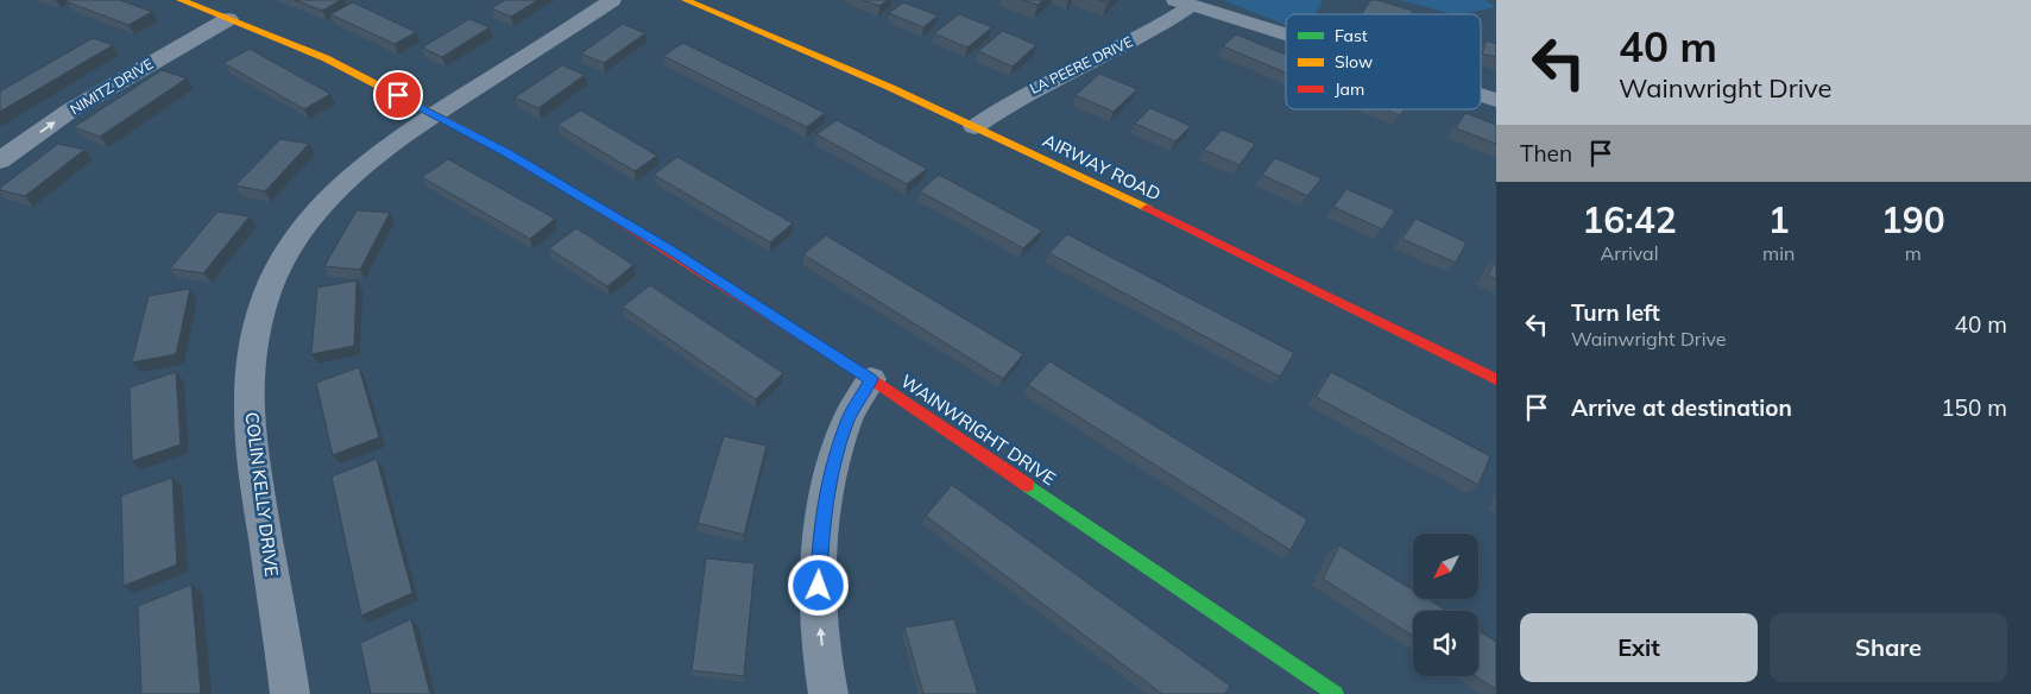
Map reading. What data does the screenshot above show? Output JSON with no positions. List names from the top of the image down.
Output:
{
  "streets": {
    "street": [
      "LA PEERE DRIVE",
      "NIMITZ DRIVE",
      "AIRWAY ROAD",
      "WAINWRIGHT DRIVE",
      "COLIN KELLY DRIVE"
    ]
  },
  "crossings": [
    ["LA PEERE DRIVE", "AIRWAY ROAD"],
    ["NIMITZ DRIVE", "WAINWRIGHT DRIVE"],
    ["WAINWRIGHT DRIVE", "COLIN KELLY DRIVE"]
  ],
  "one_way": ["NIMITZ DRIVE"],
  "legend": ["Fast", "Slow", "Jam"],
  "north": "bottom left",
  "page": {
    "turn": ["40 m", "Wainwright Drive"],
    "then": "Then",
    "eta": [
      "16:42",
      "Arrival",
      "1",
      "min",
      "190",
      "m"
    ],
    "list": [
      {
        "name": "Turn left",
        "note": "Wainwright Drive",
        "value": "40 m"
      },
      {
        "name": "Arrive at destination",
        "value": "150 m"
      }
    ],
    "buttons": ["Exit", "Share"]
  }
}
